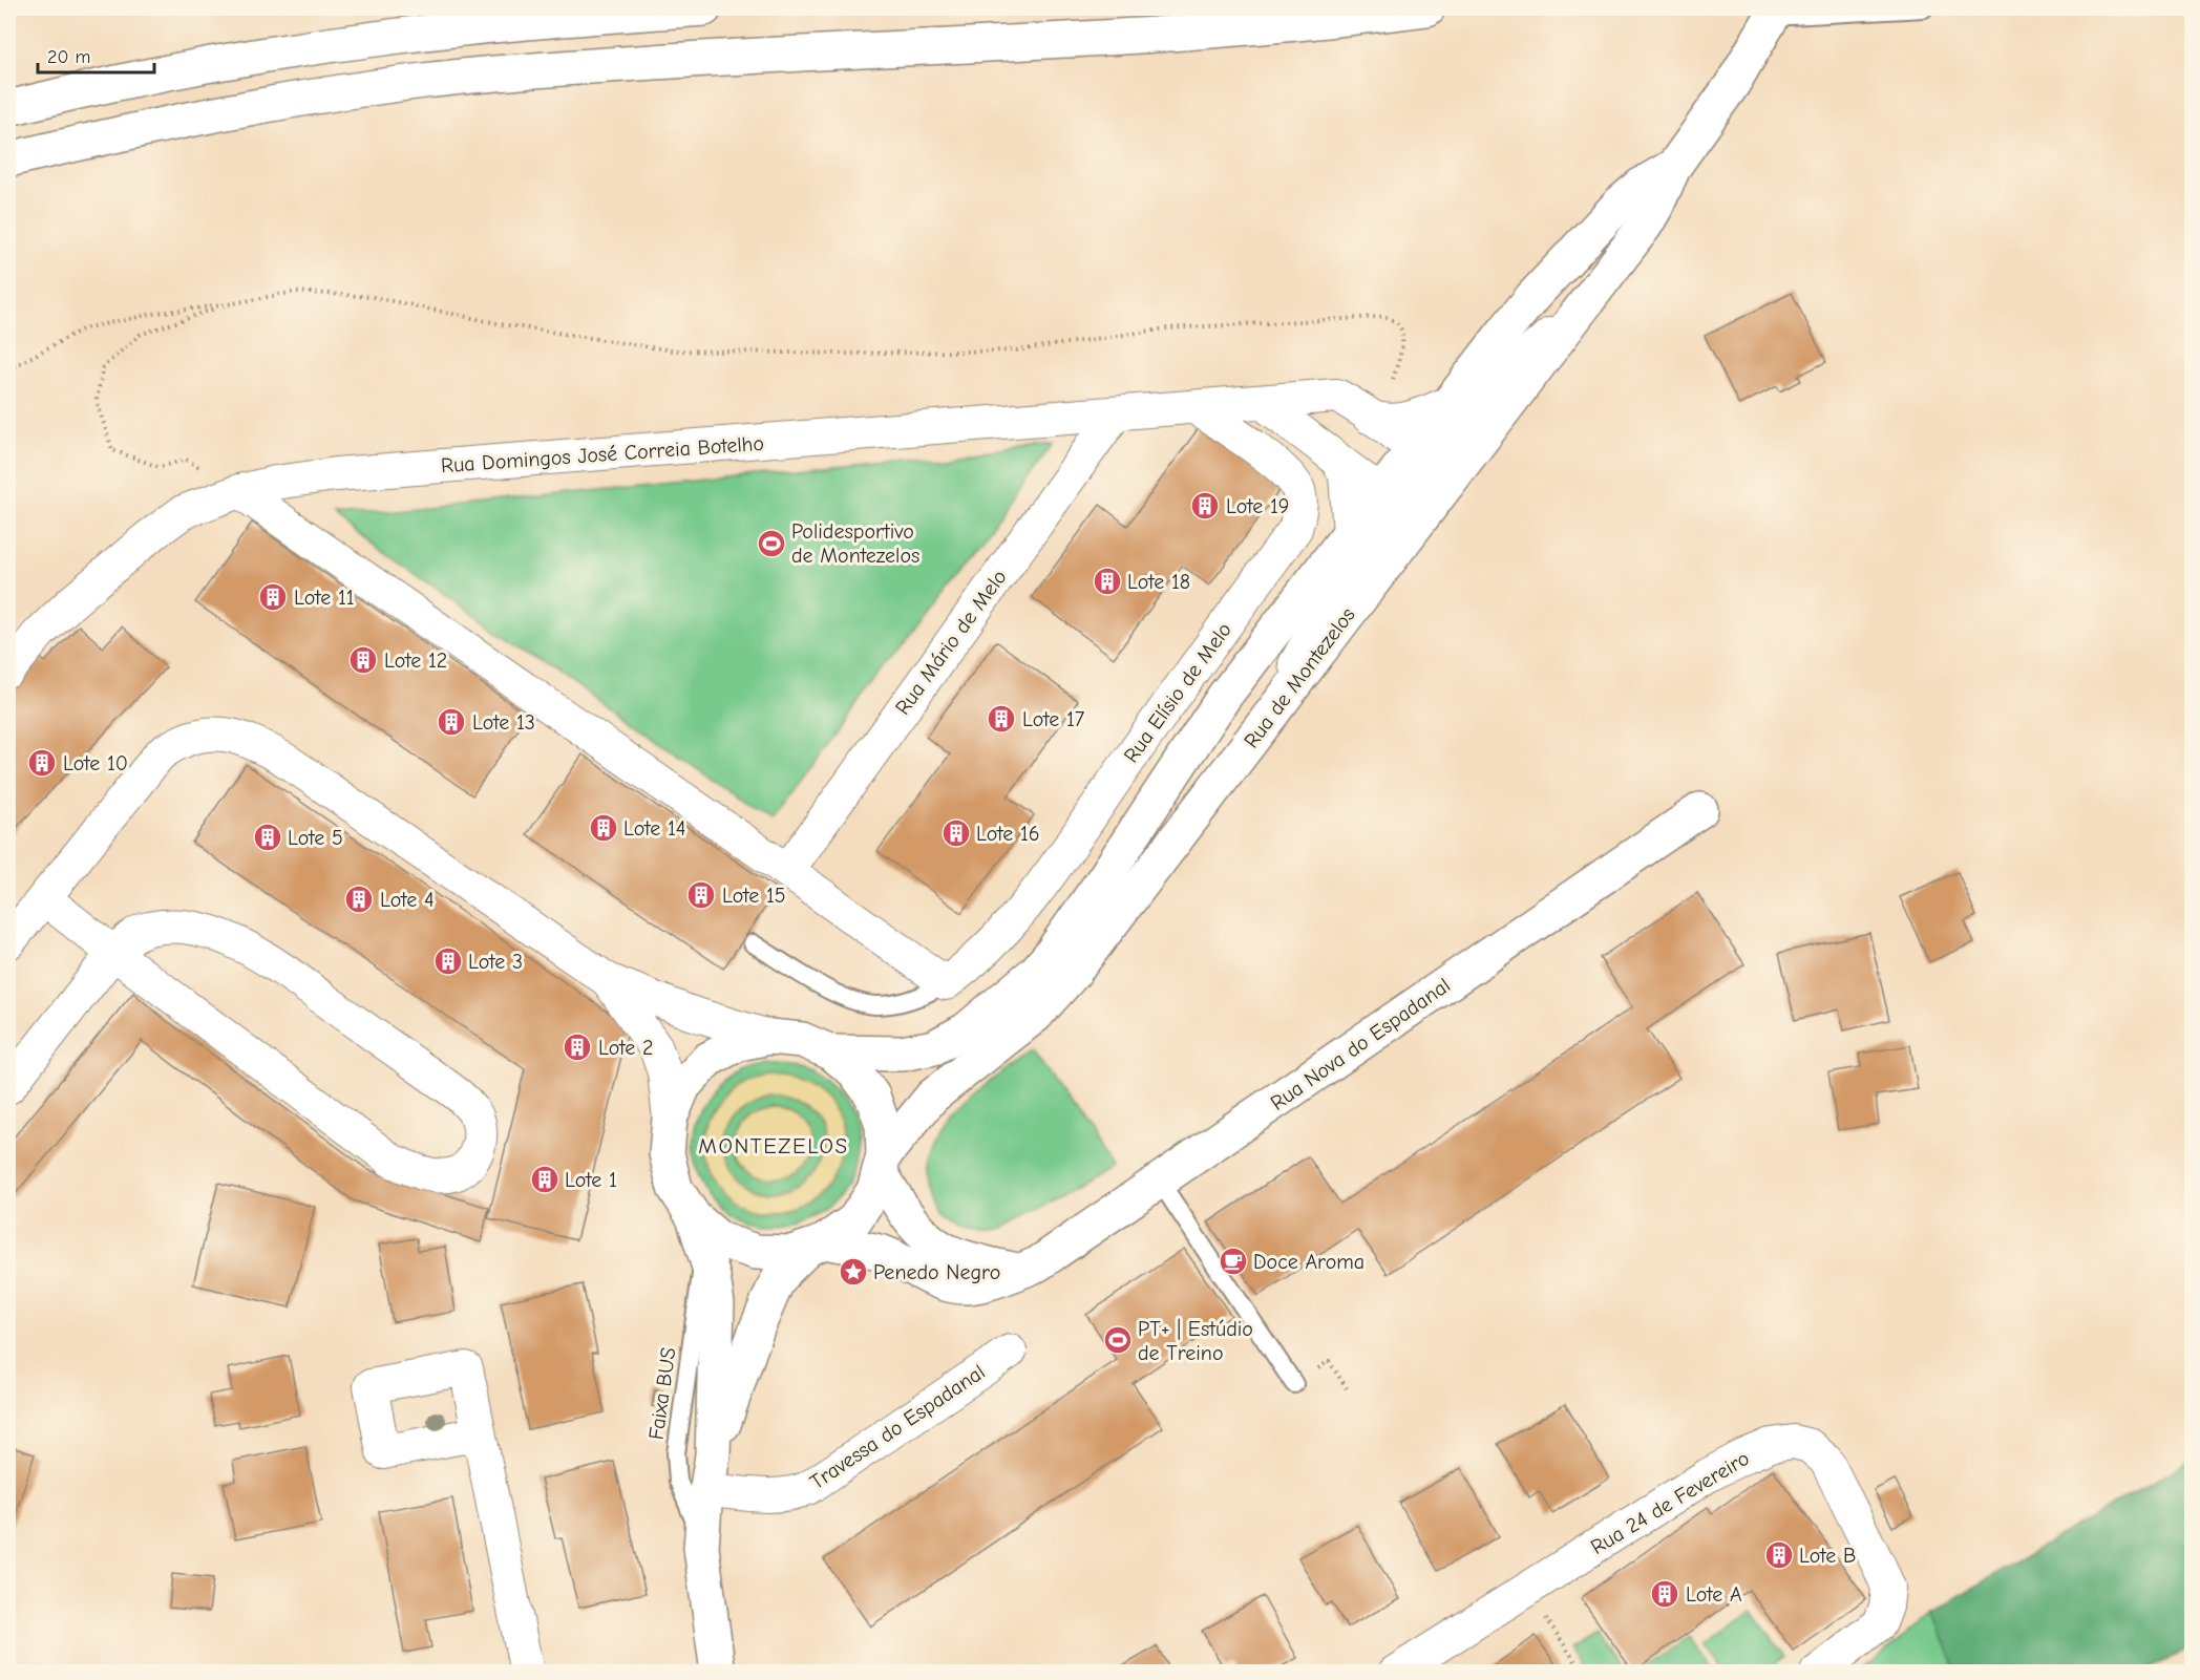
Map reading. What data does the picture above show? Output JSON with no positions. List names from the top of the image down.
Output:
{
  "streets": {
    "main road": ["Rua de Montezelos", "Rua Nova do Espadanal"],
    "street": [
      "Rua Domingos José Correia Botelho",
      "Rua Mário de Melo",
      "Rua Elísio de Melo",
      "Travessa do Espadanal",
      "Rua 24 de Fevereiro"
    ],
    "lane": ["Faixa BUS"]
  },
  "crossings": [
    ["Rua Domingos José Correia Botelho", "Rua Mário de Melo"],
    ["Rua Domingos José Correia Botelho", "Rua de Montezelos"],
    ["Rua Domingos José Correia Botelho", "Rua Elísio de Melo"],
    ["Rua de Montezelos", "Rua Nova do Espadanal"]
  ],
  "districts": ["MONTEZELOS"],
  "places": {
    "building": [
      "Lote 19",
      "Lote 18",
      "Lote 11",
      "Lote 12",
      "Lote 17",
      "Lote 13",
      "Lote 10",
      "Lote 14",
      "Lote 16",
      "Lote 5",
      "Lote 15",
      "Lote 4",
      "Lote 3",
      "Lote 2",
      "Lote 1",
      "Lote B",
      "Lote A"
    ],
    "sports": ["Polidesportivo de Montezelos", "PT+ | Estúdio de Treino"],
    "cafe": ["Doce Aroma"],
    "place": ["Penedo Negro"]
  },
  "scale_bar": "20 m"
}
